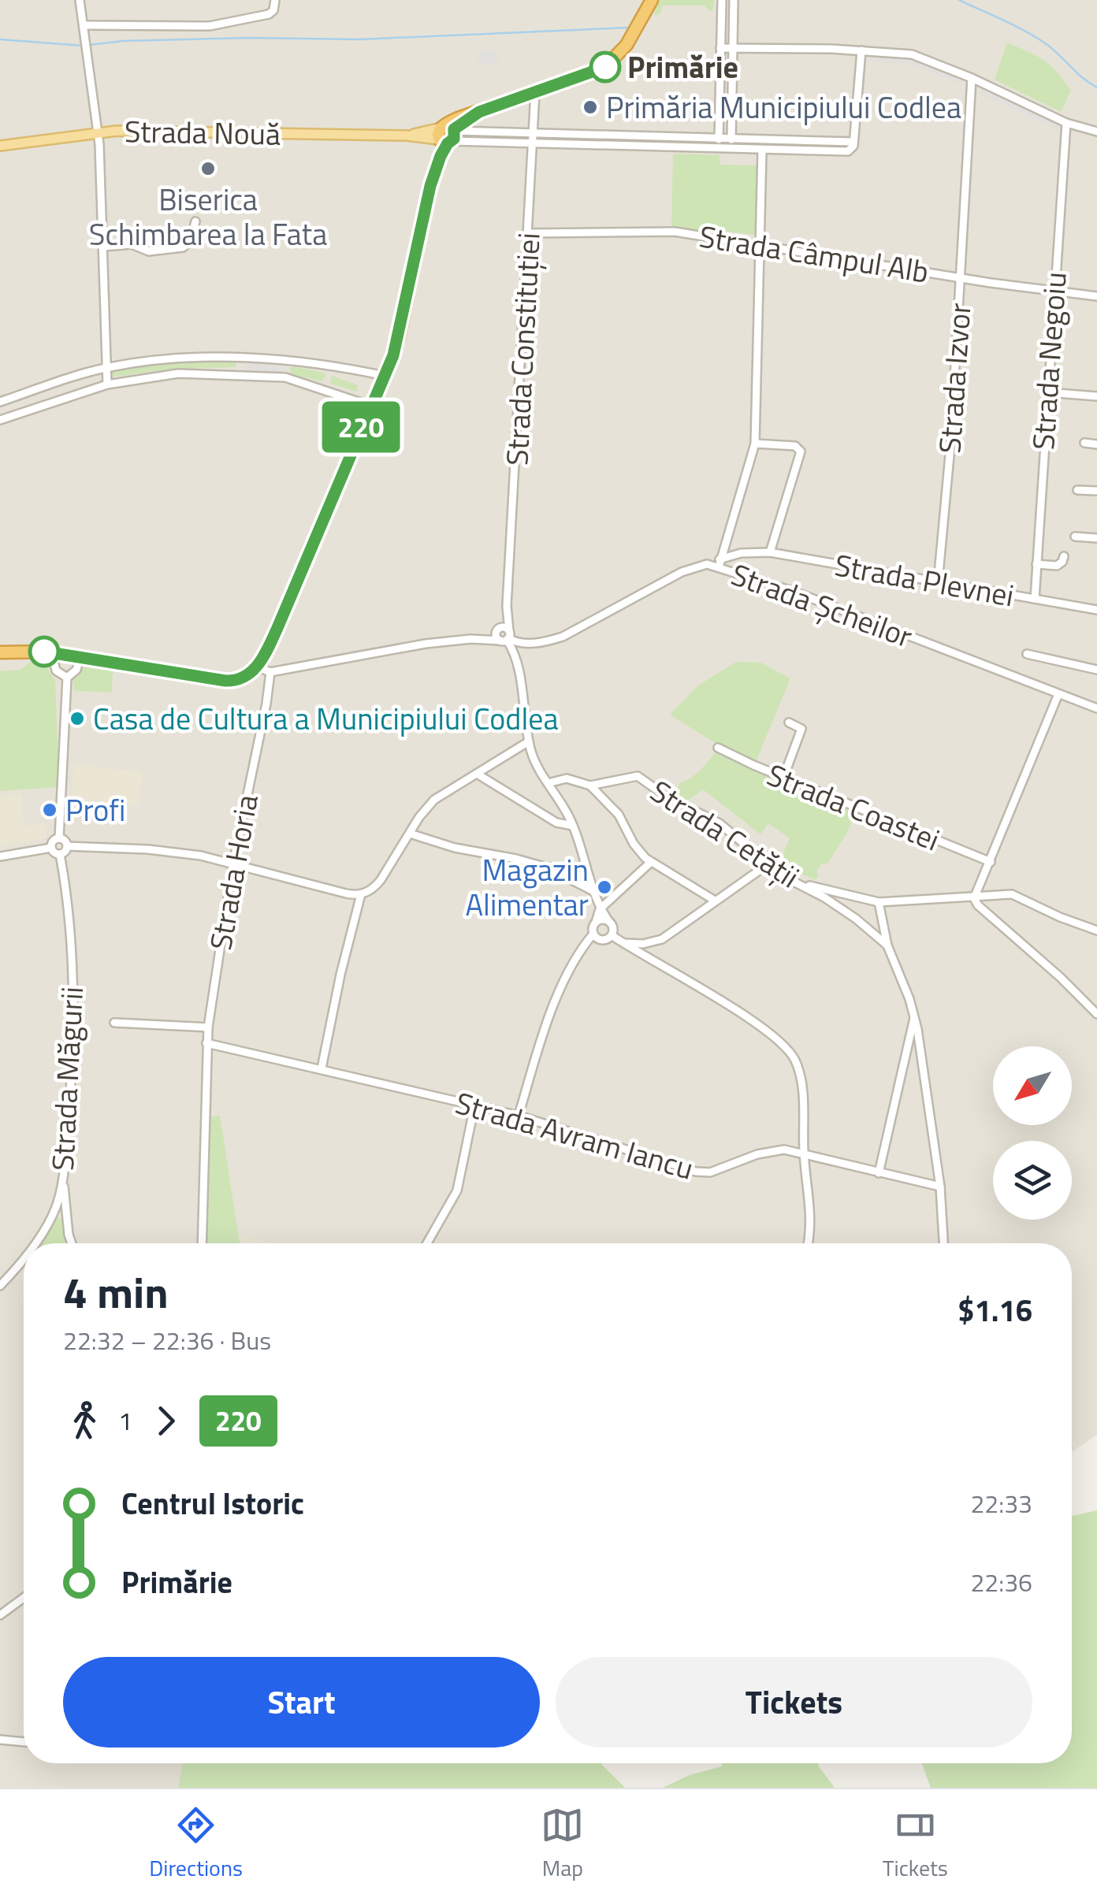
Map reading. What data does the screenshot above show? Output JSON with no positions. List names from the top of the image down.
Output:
{
  "streets": {
    "main road": ["Strada Nouă"],
    "street": [
      "Strada Câmpul Alb",
      "Strada Constituției",
      "Strada Negoiu",
      "Strada Izvor",
      "Strada Plevnei",
      "Strada Șcheilor",
      "Strada Coastei",
      "Strada Cetății",
      "Strada Horia",
      "Strada Măgurii",
      "Strada Avram Iancu"
    ]
  },
  "crossings": [
    ["Strada Câmpul Alb", "Strada Constituției"],
    ["Strada Câmpul Alb", "Strada Negoiu"],
    ["Strada Câmpul Alb", "Strada Izvor"],
    ["Strada Constituției", "Strada Șcheilor"],
    ["Strada Constituției", "Strada Cetății"],
    ["Strada Negoiu", "Strada Plevnei"],
    ["Strada Izvor", "Strada Plevnei"],
    ["Strada Plevnei", "Strada Șcheilor"],
    ["Strada Șcheilor", "Strada Horia"],
    ["Strada Cetății", "Strada Avram Iancu"],
    ["Strada Horia", "Strada Avram Iancu"]
  ],
  "places": [
    "Primărie",
    "Primăria Municipiului Codlea",
    "Biserica Schimbarea la Fata",
    "Casa de Cultura a Municipiului Codlea",
    "Profi",
    "Magazin Alimentar"
  ],
  "lines": ["bus line 220"],
  "north": "bottom left",
  "page": {
    "on_map": "220",
    "heading": ["4 min", "22:32 – 22:36 · Bus", "$1.16"],
    "legs": ["1", "220"],
    "list": [
      {
        "name": "Centrul Istoric",
        "value": "22:33"
      },
      {
        "name": "Primărie",
        "value": "22:36"
      }
    ],
    "buttons": ["Start", "Tickets"],
    "tabs": ["Directions", "Map", "Tickets"]
  }
}
